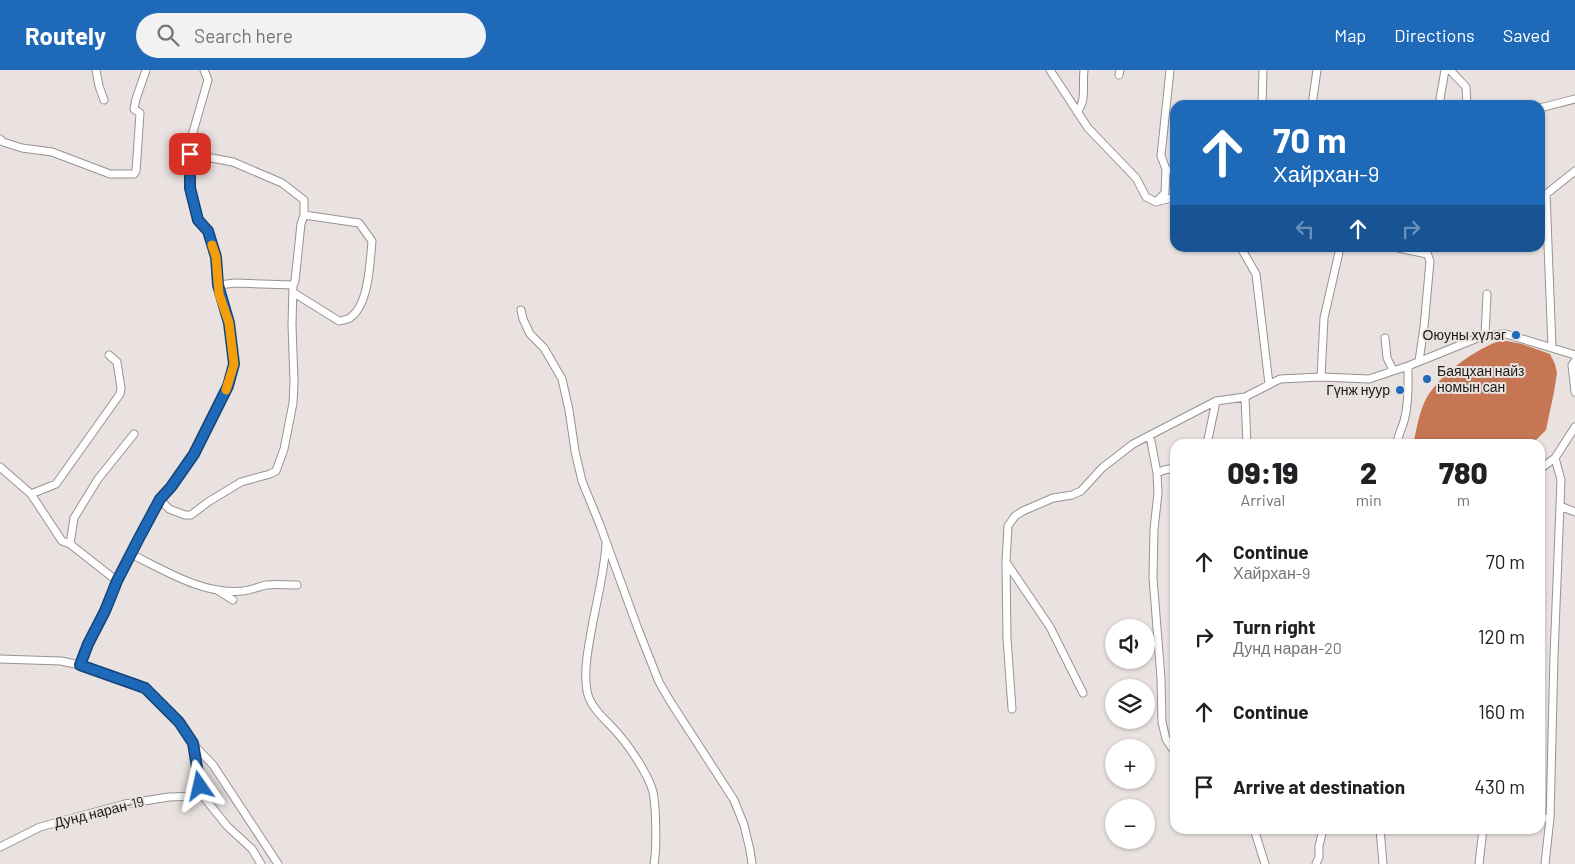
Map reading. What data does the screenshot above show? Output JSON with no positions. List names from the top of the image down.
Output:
{
  "streets": {
    "street": ["Дунд наран-19"]
  },
  "places": ["Оюуны хүлэг", "Баяцхан найз номын сан", "Гүнж нуур"],
  "page": {
    "header": "Routely",
    "search": "Search here",
    "nav": ["Map", "Directions", "Saved"],
    "turn": ["70 m", "Хайрхан-9"],
    "eta": [
      "09:19",
      "Arrival",
      "2",
      "min",
      "780",
      "m"
    ],
    "list": [
      {
        "name": "Continue",
        "note": "Хайрхан-9",
        "value": "70 m"
      },
      {
        "name": "Turn right",
        "note": "Дунд наран-20",
        "value": "120 m"
      },
      {
        "name": "Continue",
        "value": "160 m"
      },
      {
        "name": "Arrive at destination",
        "value": "430 m"
      }
    ],
    "map_buttons": ["+", "−"]
  }
}
